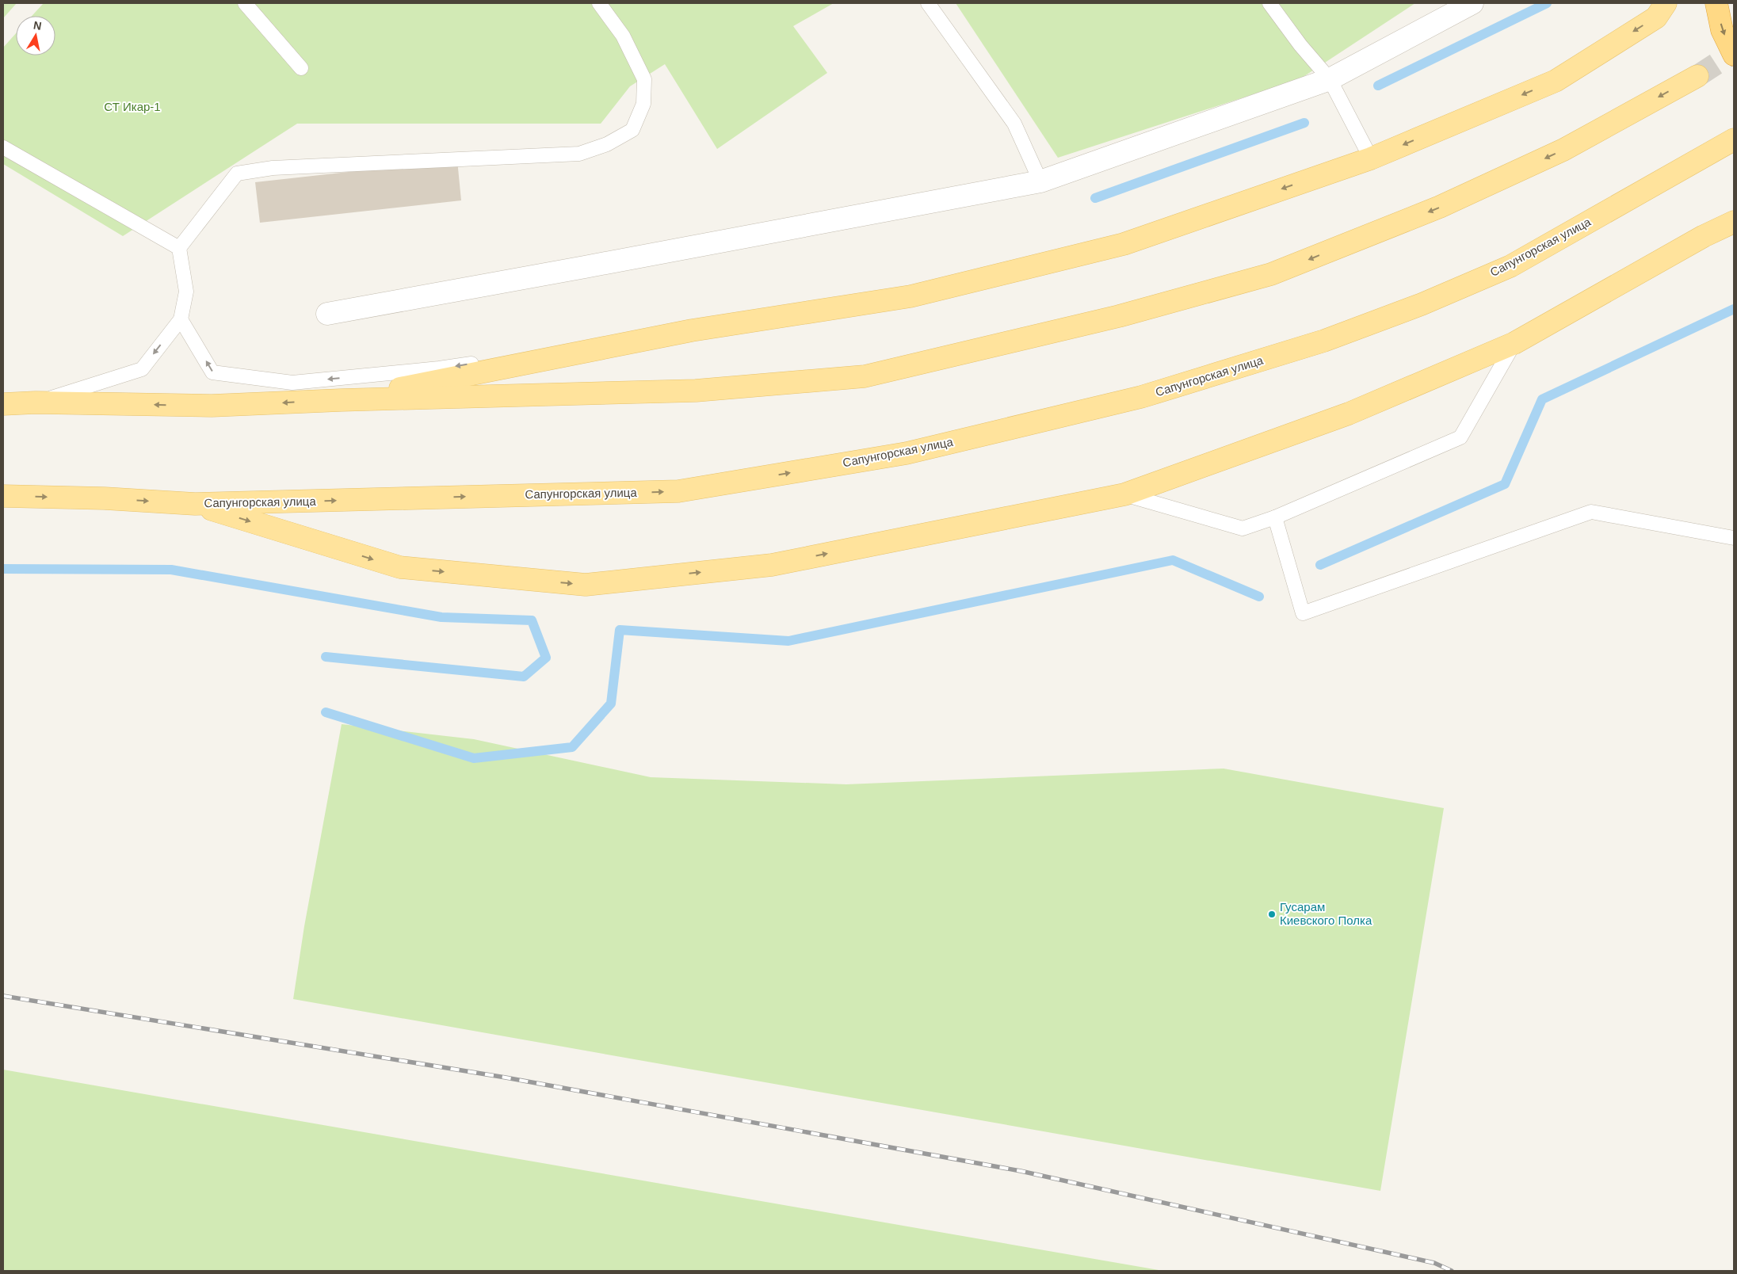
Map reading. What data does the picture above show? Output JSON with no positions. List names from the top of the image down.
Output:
{
  "streets": {
    "main road": ["Сапунгорская улица"]
  },
  "parks": ["СТ Икар-1"],
  "places": ["Гусарам Киевского Полка"],
  "north": "top"
}
